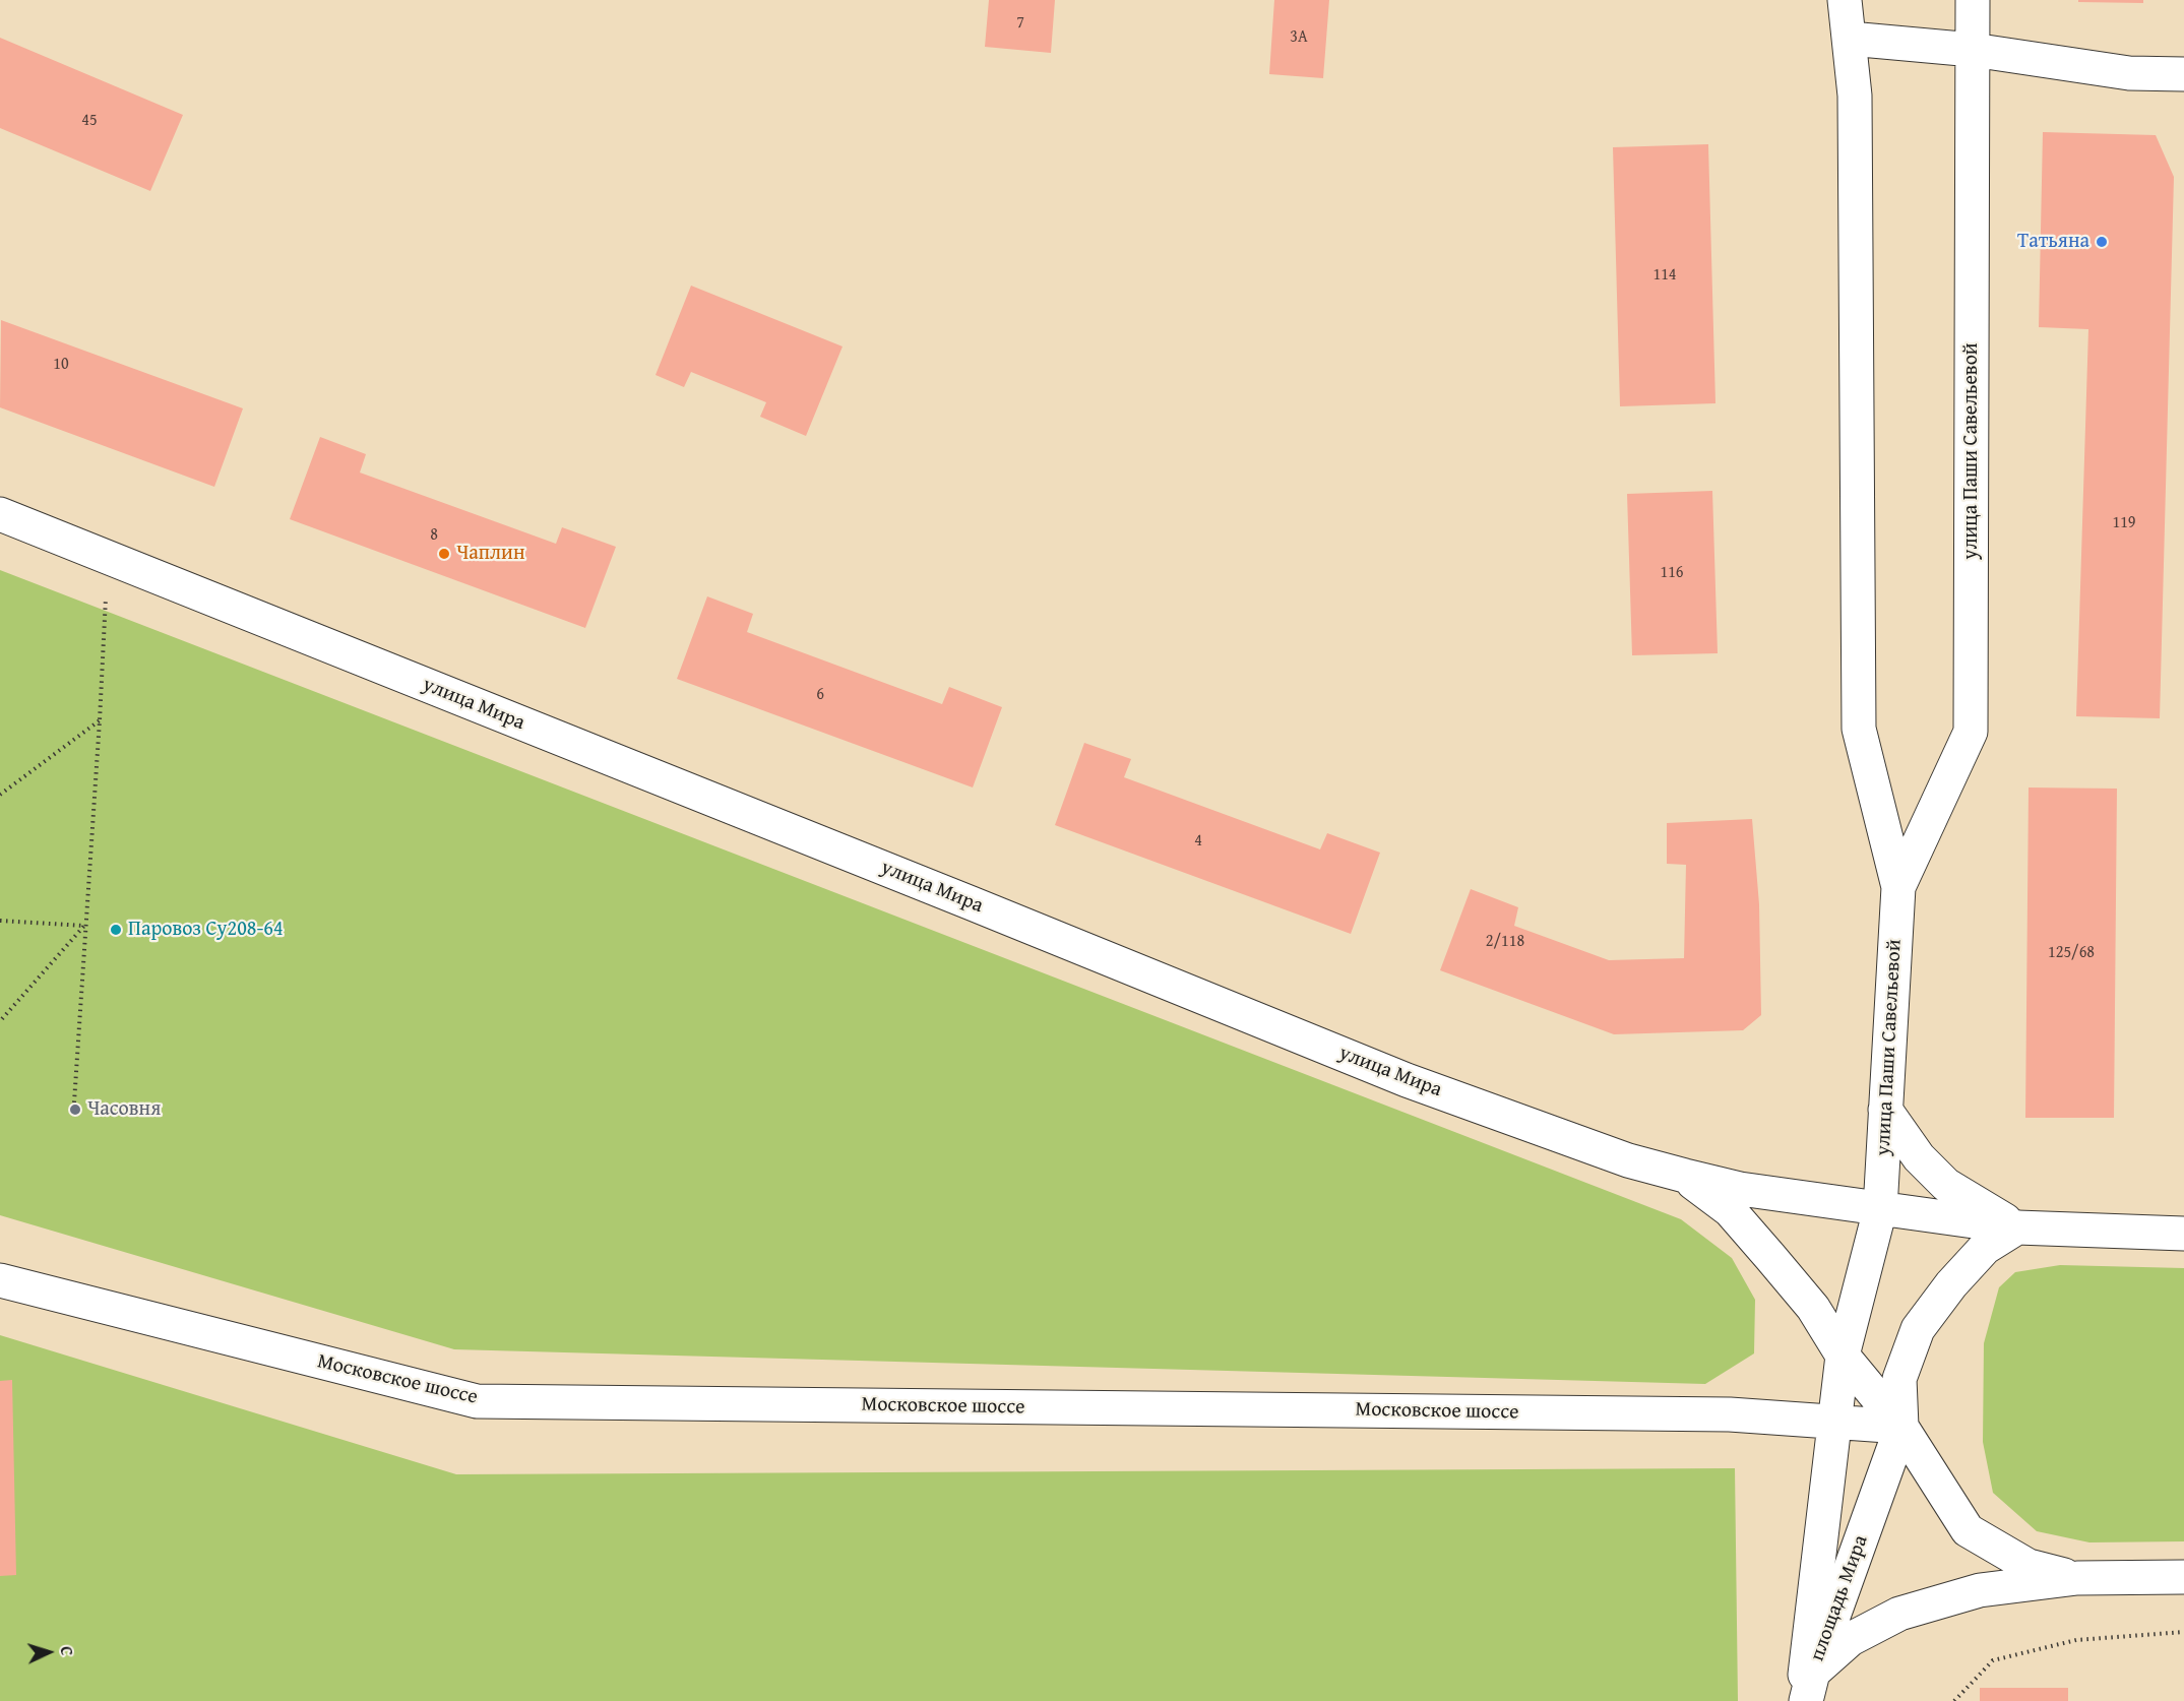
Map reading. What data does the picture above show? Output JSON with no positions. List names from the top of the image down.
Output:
{
  "streets": {
    "street": [
      "улица Паши Савельевой",
      "улица Мира",
      "Московское шоссе",
      "площадь Мира"
    ]
  },
  "crossings": [
    ["улица Паши Савельевой", "улица Мира"],
    ["улица Паши Савельевой", "Московское шоссе"],
    ["улица Паши Савельевой", "площадь Мира"],
    ["улица Мира", "площадь Мира"],
    ["Московское шоссе", "площадь Мира"]
  ],
  "places": [
    "Татьяна",
    "Чаплин",
    "Паровоз Су208-64",
    "Часовня"
  ],
  "house_numbers": [
    "7",
    "3А",
    "45",
    "114",
    "10",
    "119",
    "8",
    "116",
    "6",
    "4",
    "2/118",
    "125/68"
  ],
  "north": "right"
}
